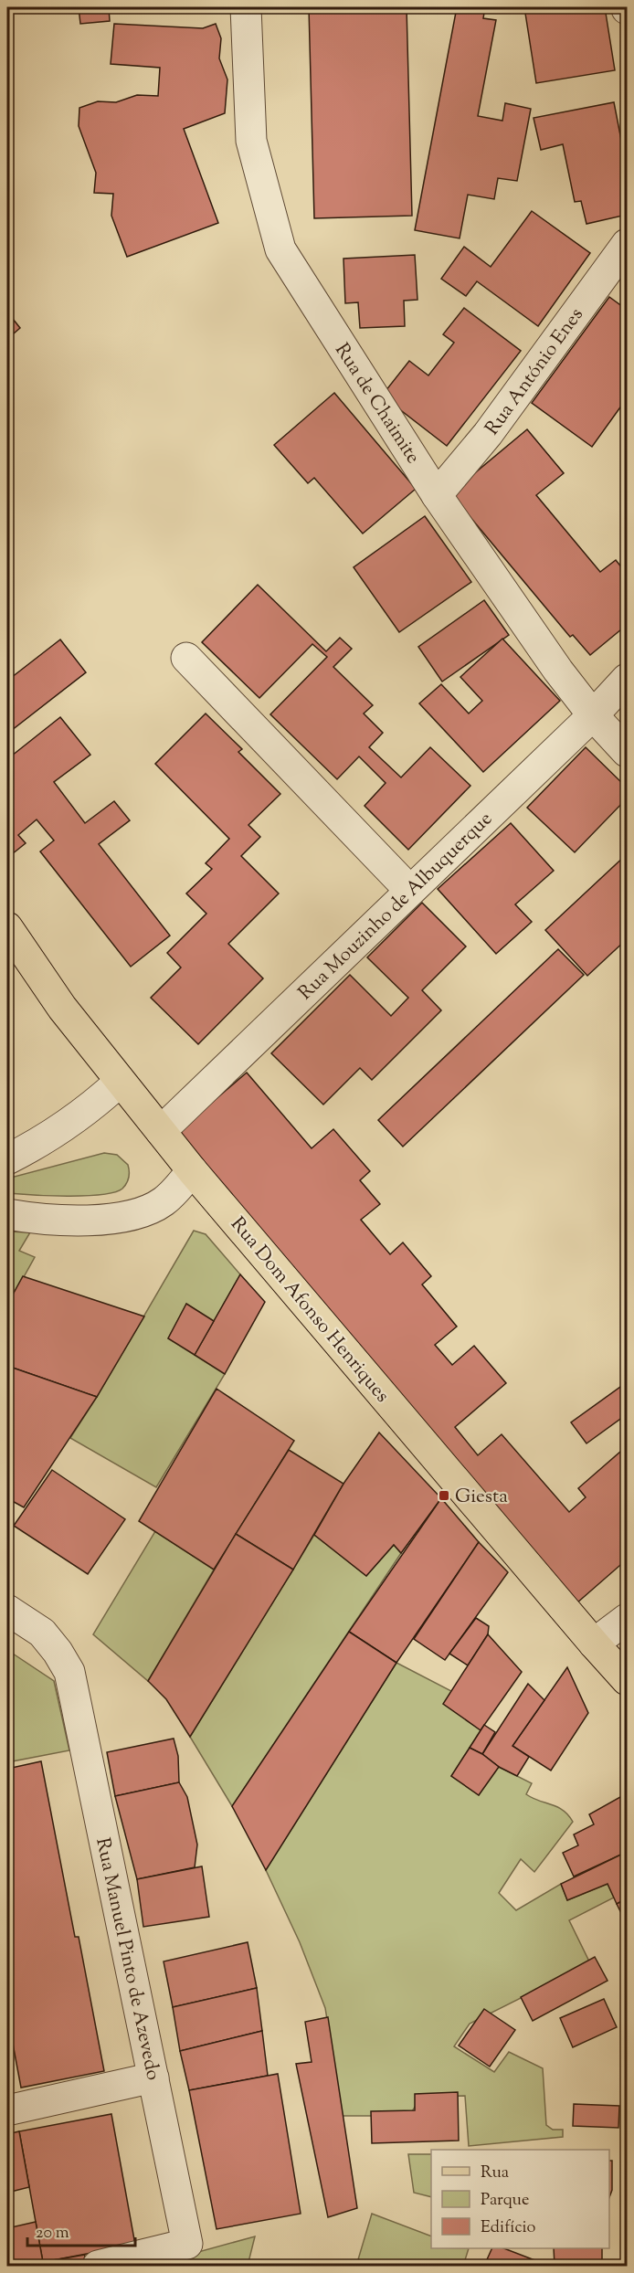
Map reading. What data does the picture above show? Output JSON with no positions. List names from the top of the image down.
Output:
{
  "streets": {
    "main road": ["Rua Dom Afonso Henriques"],
    "street": [
      "Rua António Enes",
      "Rua de Chaimite",
      "Rua Mouzinho de Albuquerque",
      "Rua Manuel Pinto de Azevedo"
    ]
  },
  "crossings": [
    ["Rua António Enes", "Rua de Chaimite"],
    ["Rua de Chaimite", "Rua Mouzinho de Albuquerque"],
    ["Rua Mouzinho de Albuquerque", "Rua Dom Afonso Henriques"]
  ],
  "places": {
    "transit": ["Giesta"]
  },
  "legend": ["Rua", "Parque", "Edifício"],
  "scale_bar": "20 m"
}
